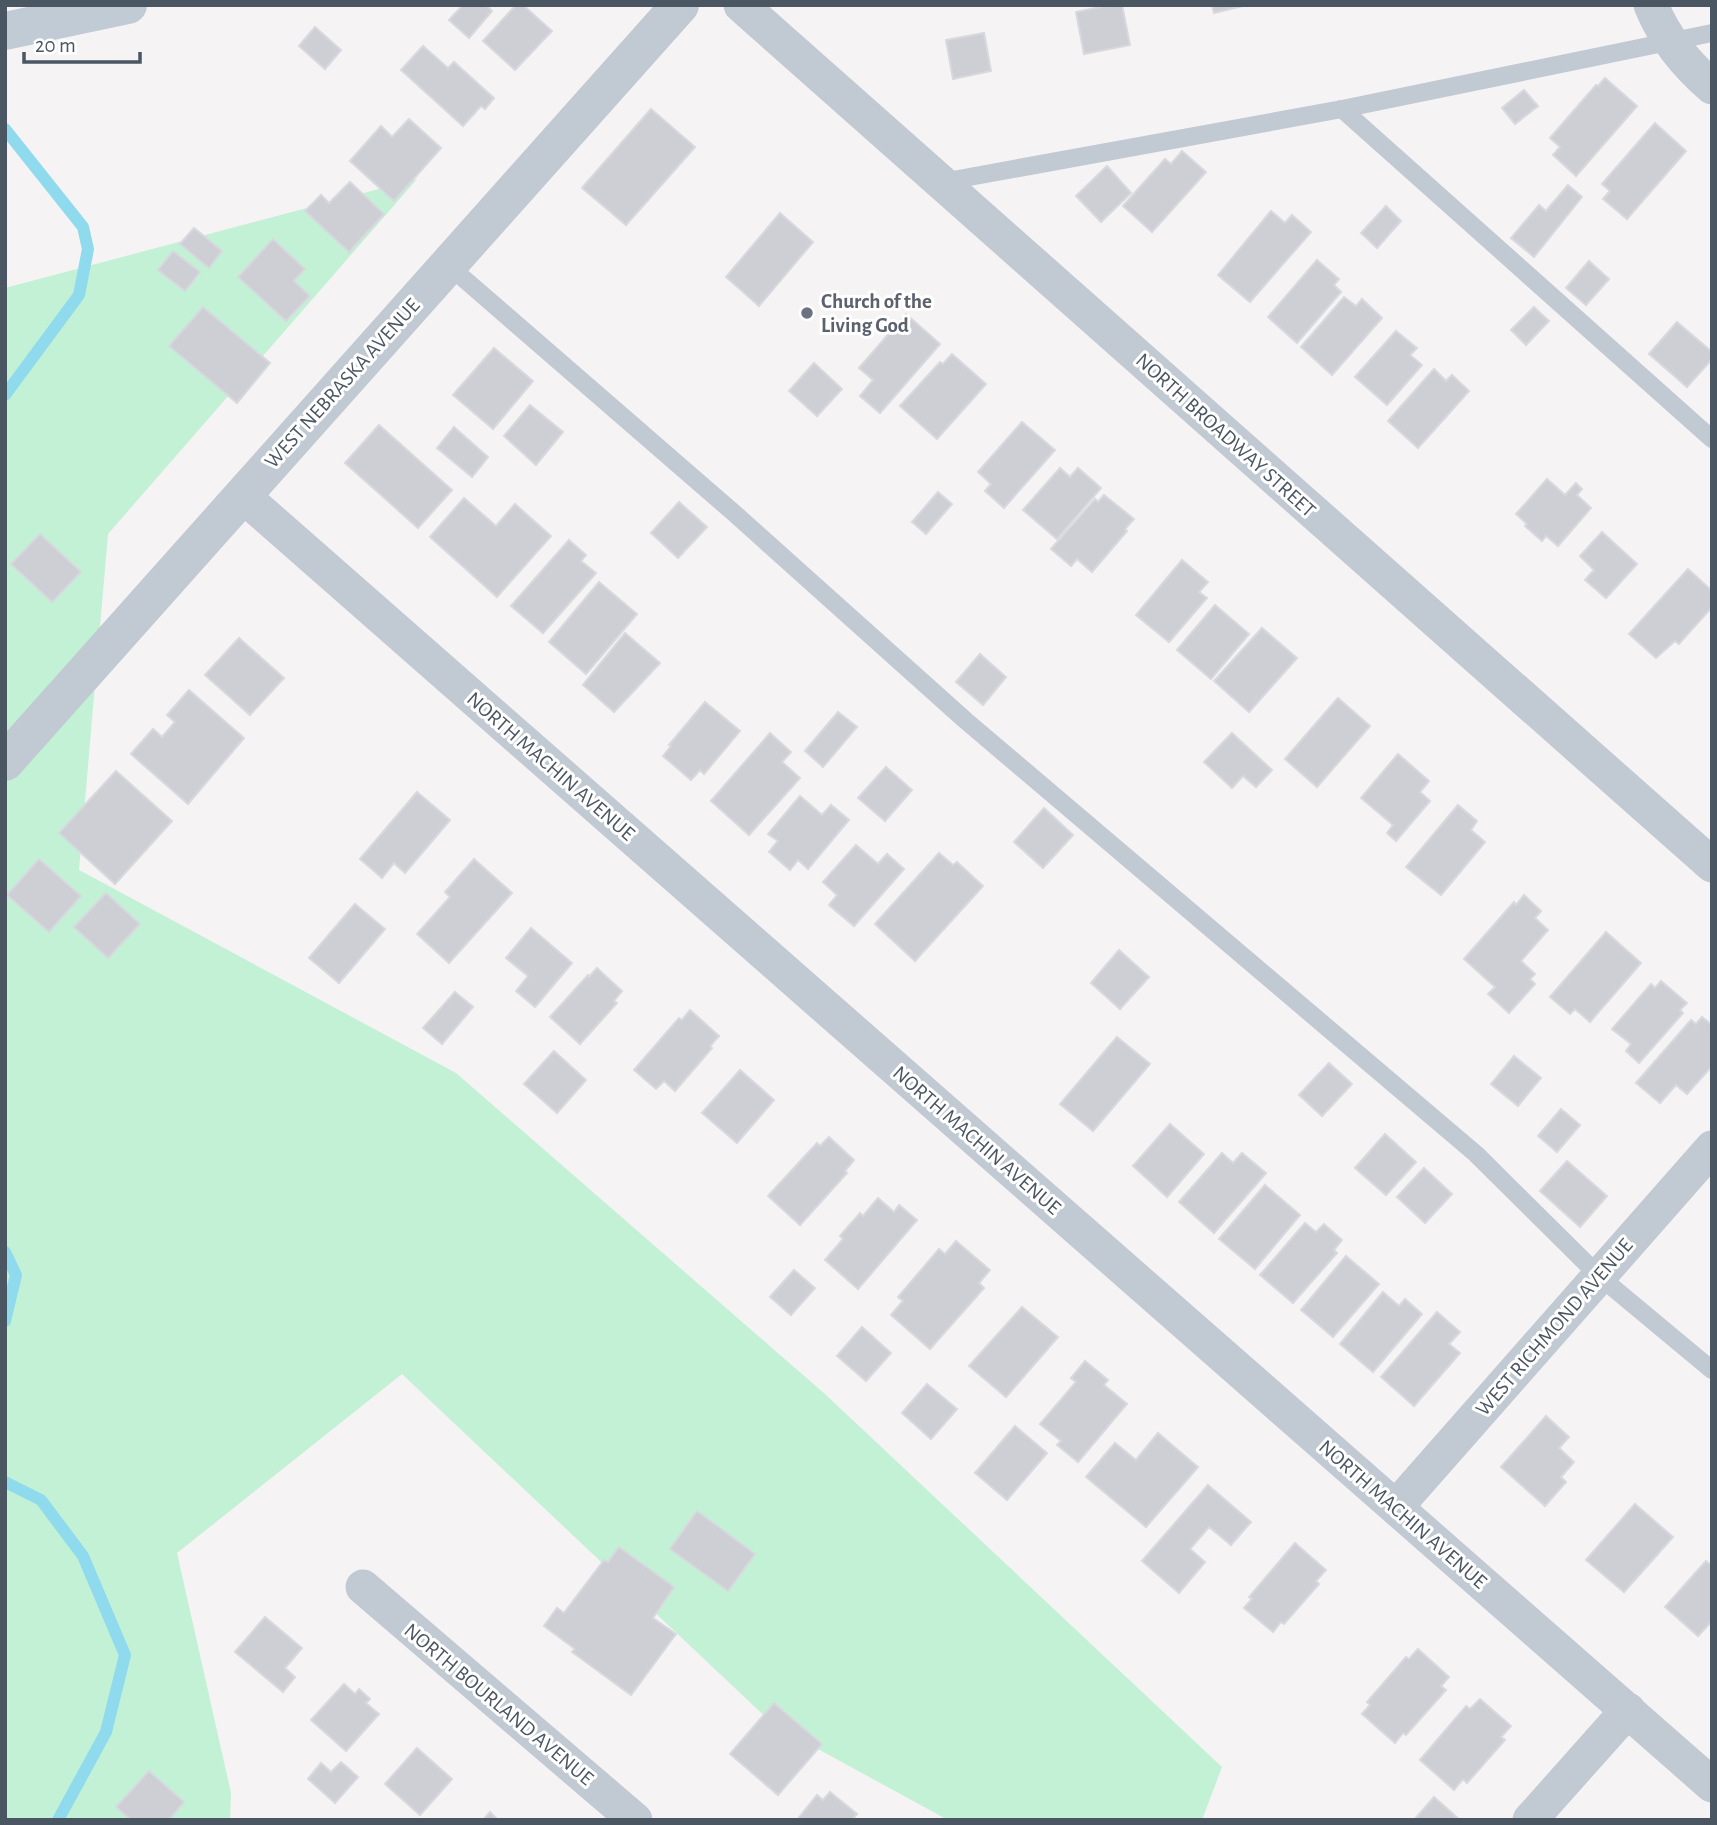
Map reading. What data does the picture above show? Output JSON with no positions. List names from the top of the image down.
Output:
{
  "streets": {
    "street": [
      "WEST NEBRASKA AVENUE",
      "NORTH BROADWAY STREET",
      "NORTH MACHIN AVENUE",
      "WEST RICHMOND AVENUE",
      "NORTH BOURLAND AVENUE"
    ]
  },
  "crossings": [
    ["WEST NEBRASKA AVENUE", "NORTH MACHIN AVENUE"],
    ["NORTH MACHIN AVENUE", "WEST RICHMOND AVENUE"]
  ],
  "places": ["Church of the Living God"],
  "scale_bar": "20 m"
}
